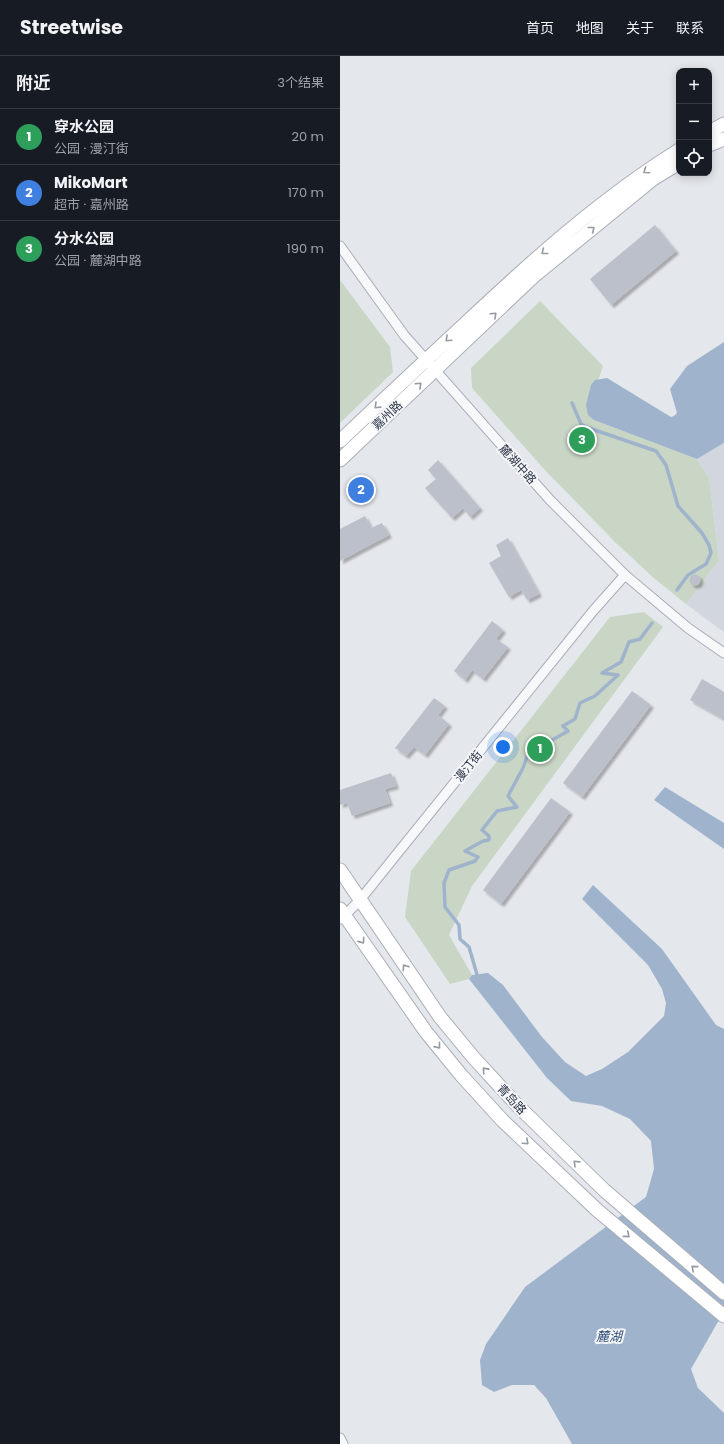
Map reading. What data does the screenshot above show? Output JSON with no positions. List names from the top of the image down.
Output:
{
  "streets": {
    "main road": ["嘉州路", "青岛路"],
    "street": ["麓湖中路", "漫汀街"]
  },
  "crossings": [
    ["嘉州路", "麓湖中路"],
    ["麓湖中路", "漫汀街"],
    ["漫汀街", "青岛路"]
  ],
  "water": ["麓湖"],
  "page": {
    "header": "Streetwise",
    "nav": [
      "首页",
      "地图",
      "关于",
      "联系"
    ],
    "heading": ["附近", "3个结果"],
    "map_buttons": ["+", "−"],
    "list": [
      {
        "mark": "1",
        "name": "穿水公园",
        "note": "公园 · 漫汀街",
        "value": "20 m"
      },
      {
        "mark": "2",
        "name": "MikoMart",
        "note": "超市 · 嘉州路",
        "value": "170 m"
      },
      {
        "mark": "3",
        "name": "分水公园",
        "note": "公园 · 麓湖中路",
        "value": "190 m"
      }
    ],
    "pins": ["3", "2", "1"]
  }
}
